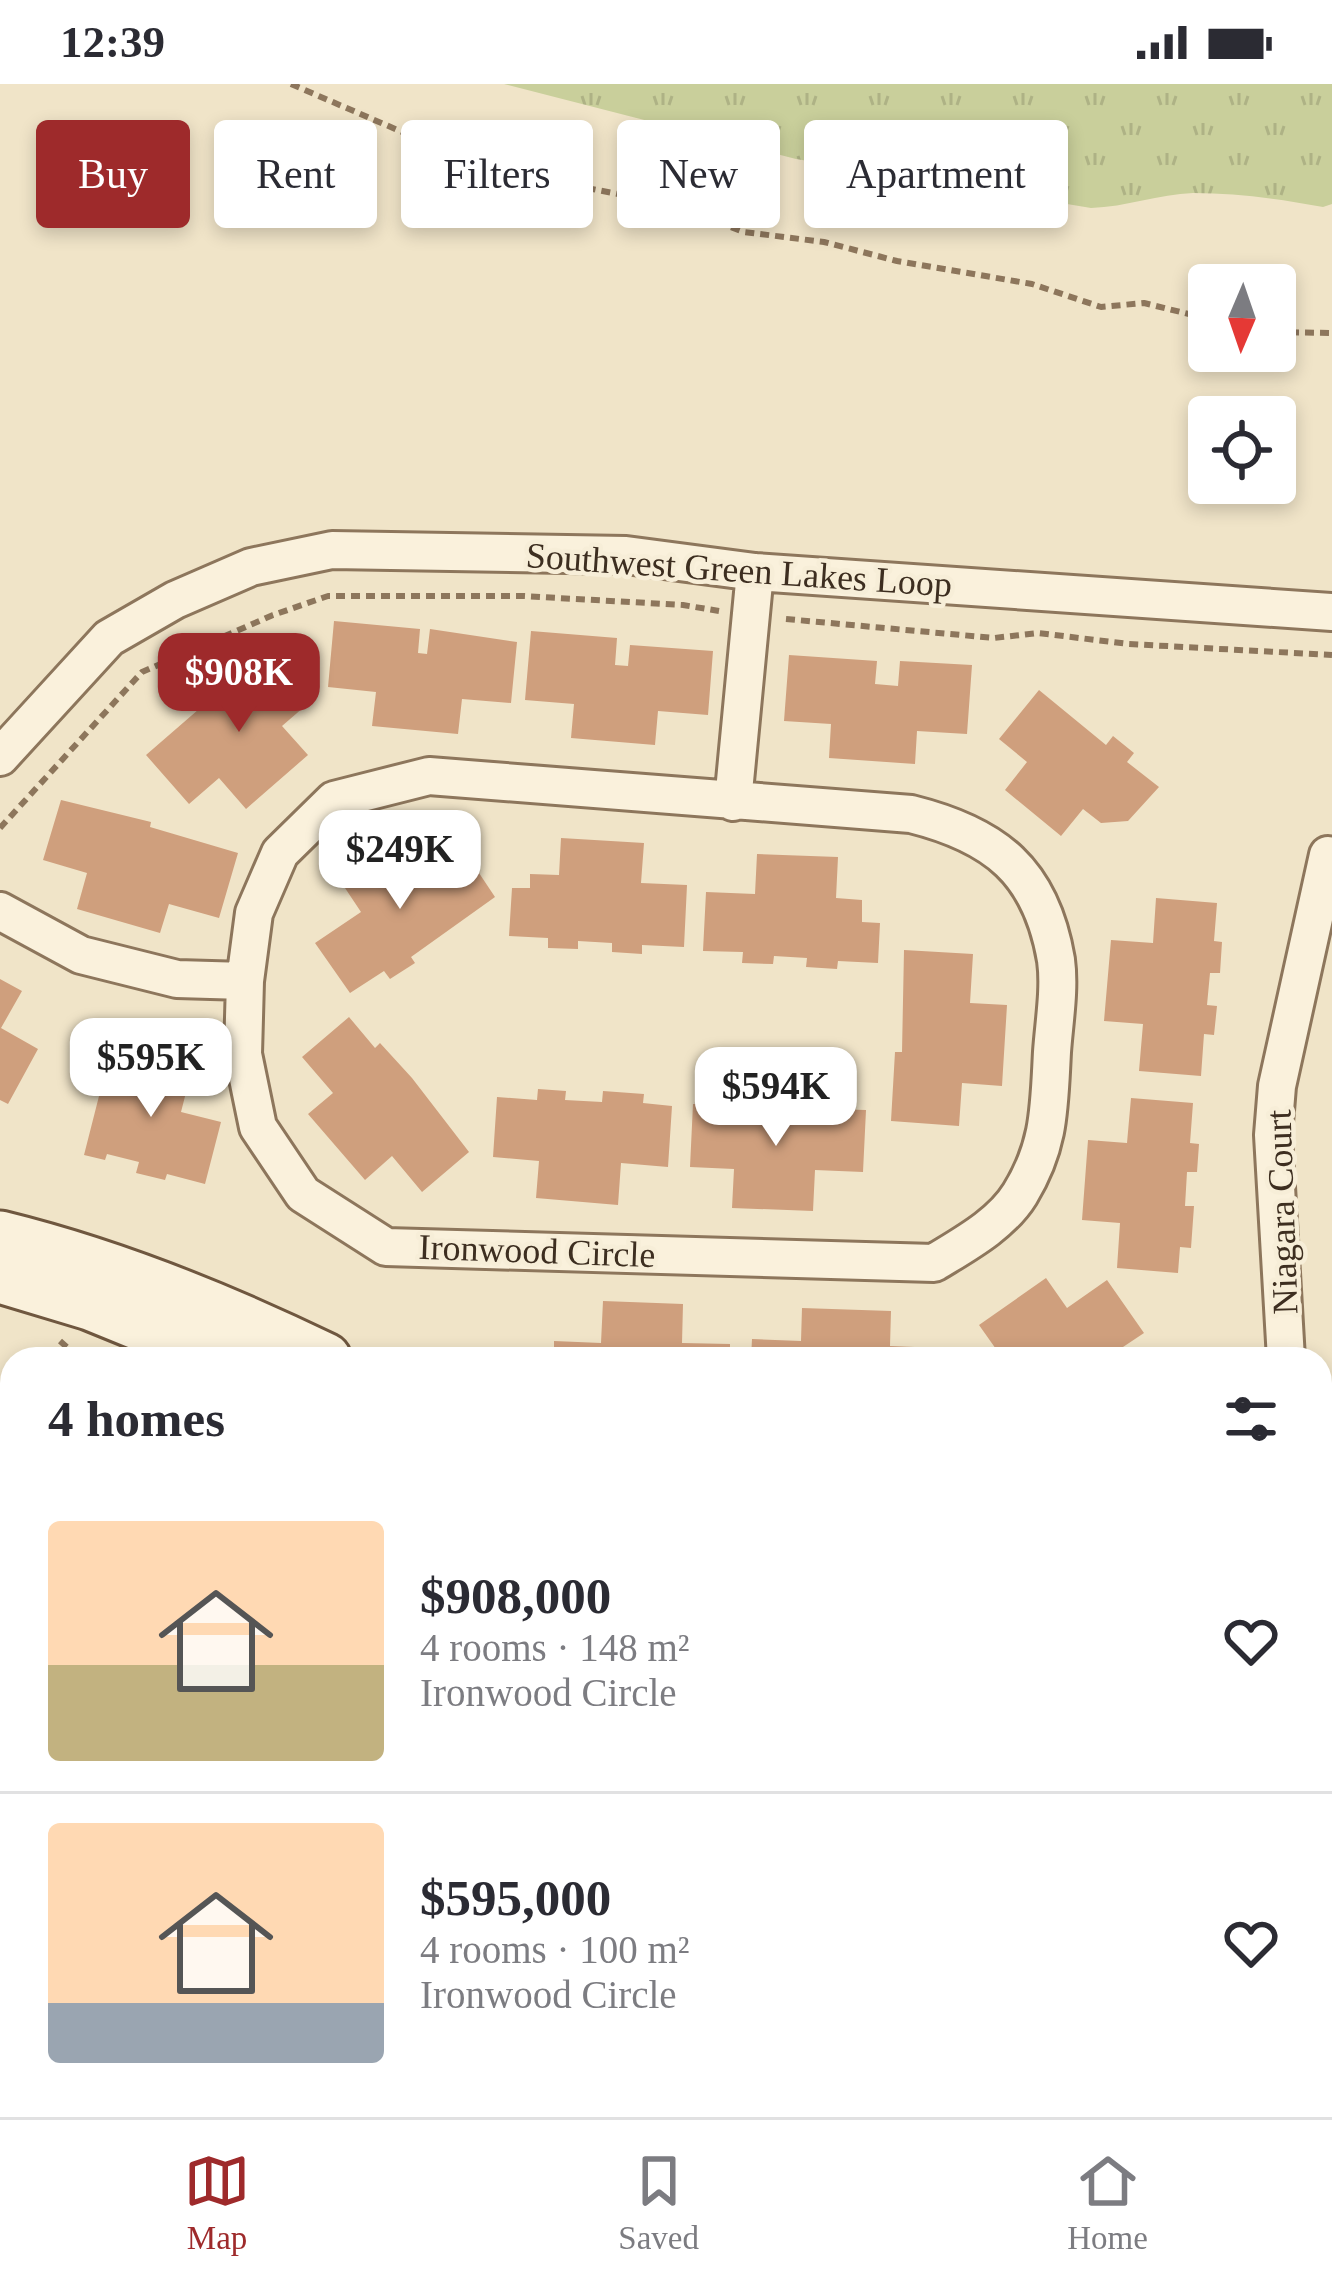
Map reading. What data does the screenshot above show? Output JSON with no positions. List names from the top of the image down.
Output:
{
  "streets": {
    "street": ["Southwest Green Lakes Loop", "Niagara Court", "Ironwood Circle"]
  },
  "north": "bottom",
  "page": {
    "status": "12:39",
    "chip": [
      "Buy",
      "Rent",
      "Filters",
      "New",
      "Apartment"
    ],
    "price": [
      "$908K",
      "$249K",
      "$595K",
      "$594K"
    ],
    "heading": "4 homes",
    "list": [
      {
        "name": "$908,000",
        "note": "4 rooms · 148 m² · Ironwood Circle"
      },
      {
        "name": "$595,000",
        "note": "4 rooms · 100 m² · Ironwood Circle"
      }
    ],
    "tabs": ["Map", "Saved", "Home"]
  }
}
